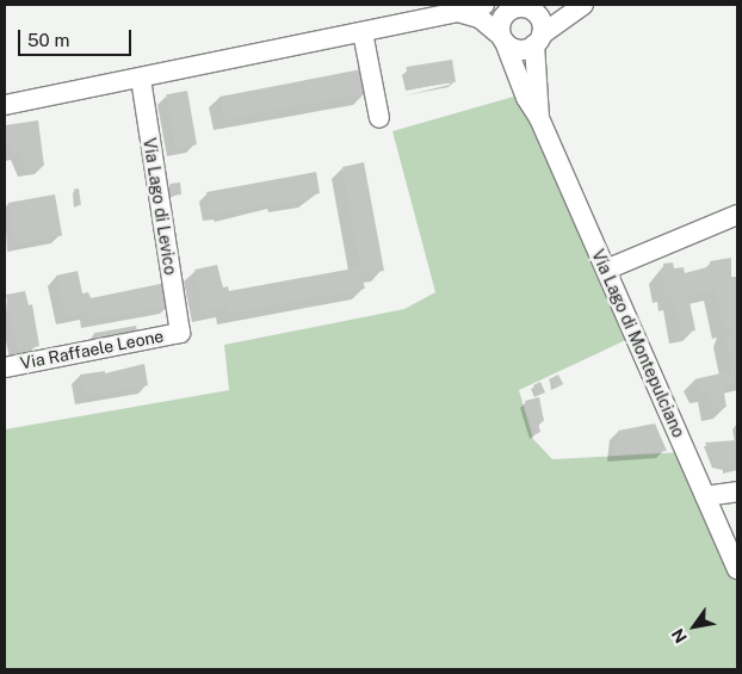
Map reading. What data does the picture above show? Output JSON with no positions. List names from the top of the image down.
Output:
{
  "streets": {
    "street": ["Via Lago di Levico", "Via Lago di Montepulciano", "Via Raffaele Leone"]
  },
  "crossings": [
    ["Via Lago di Levico", "Via Raffaele Leone"]
  ],
  "scale_bar": "50 m",
  "north": "bottom left"
}
